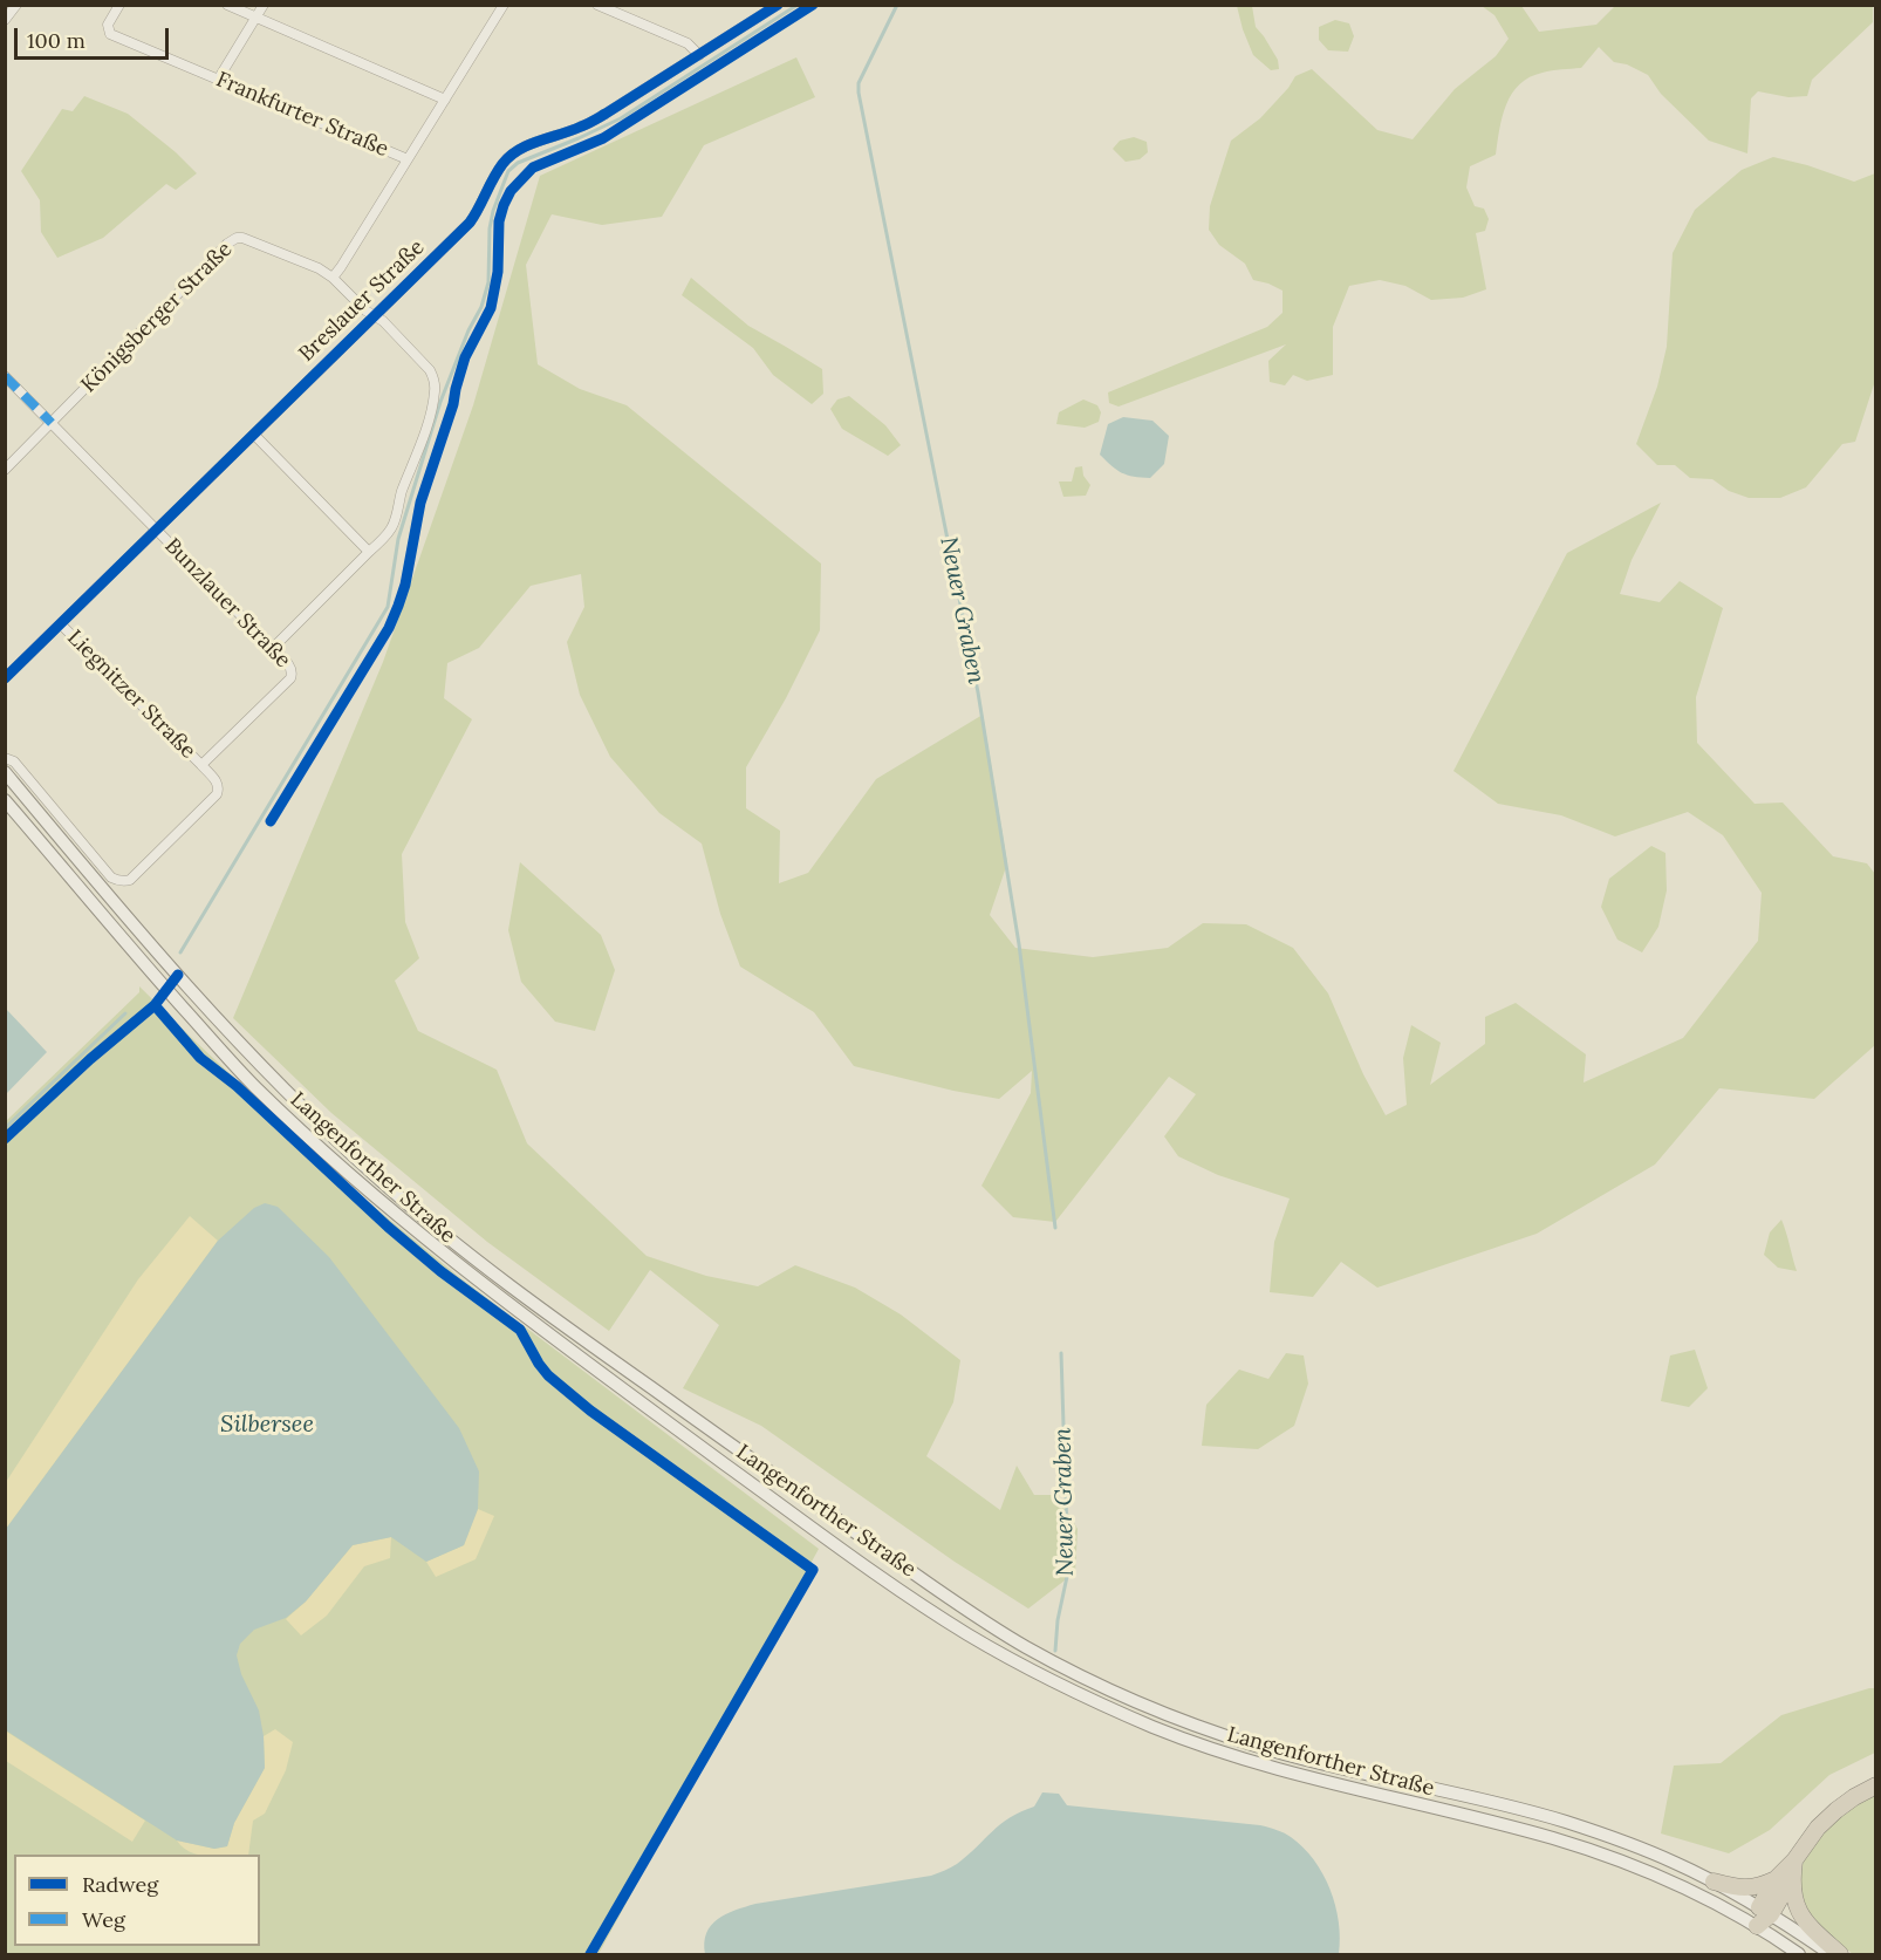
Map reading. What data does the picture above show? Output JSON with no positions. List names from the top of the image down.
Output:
{
  "streets": {
    "main road": ["Langenforther Straße"],
    "street": [
      "Frankfurter Straße",
      "Breslauer Straße",
      "Königsberger Straße",
      "Bunzlauer Straße",
      "Liegnitzer Straße"
    ]
  },
  "crossings": [
    ["Breslauer Straße", "Königsberger Straße"],
    ["Breslauer Straße", "Bunzlauer Straße"],
    ["Breslauer Straße", "Liegnitzer Straße"],
    ["Königsberger Straße", "Bunzlauer Straße"],
    ["Bunzlauer Straße", "Liegnitzer Straße"]
  ],
  "water": ["Neuer Graben", "Silbersee"],
  "legend": ["Radweg", "Weg"],
  "scale_bar": "100 m"
}
